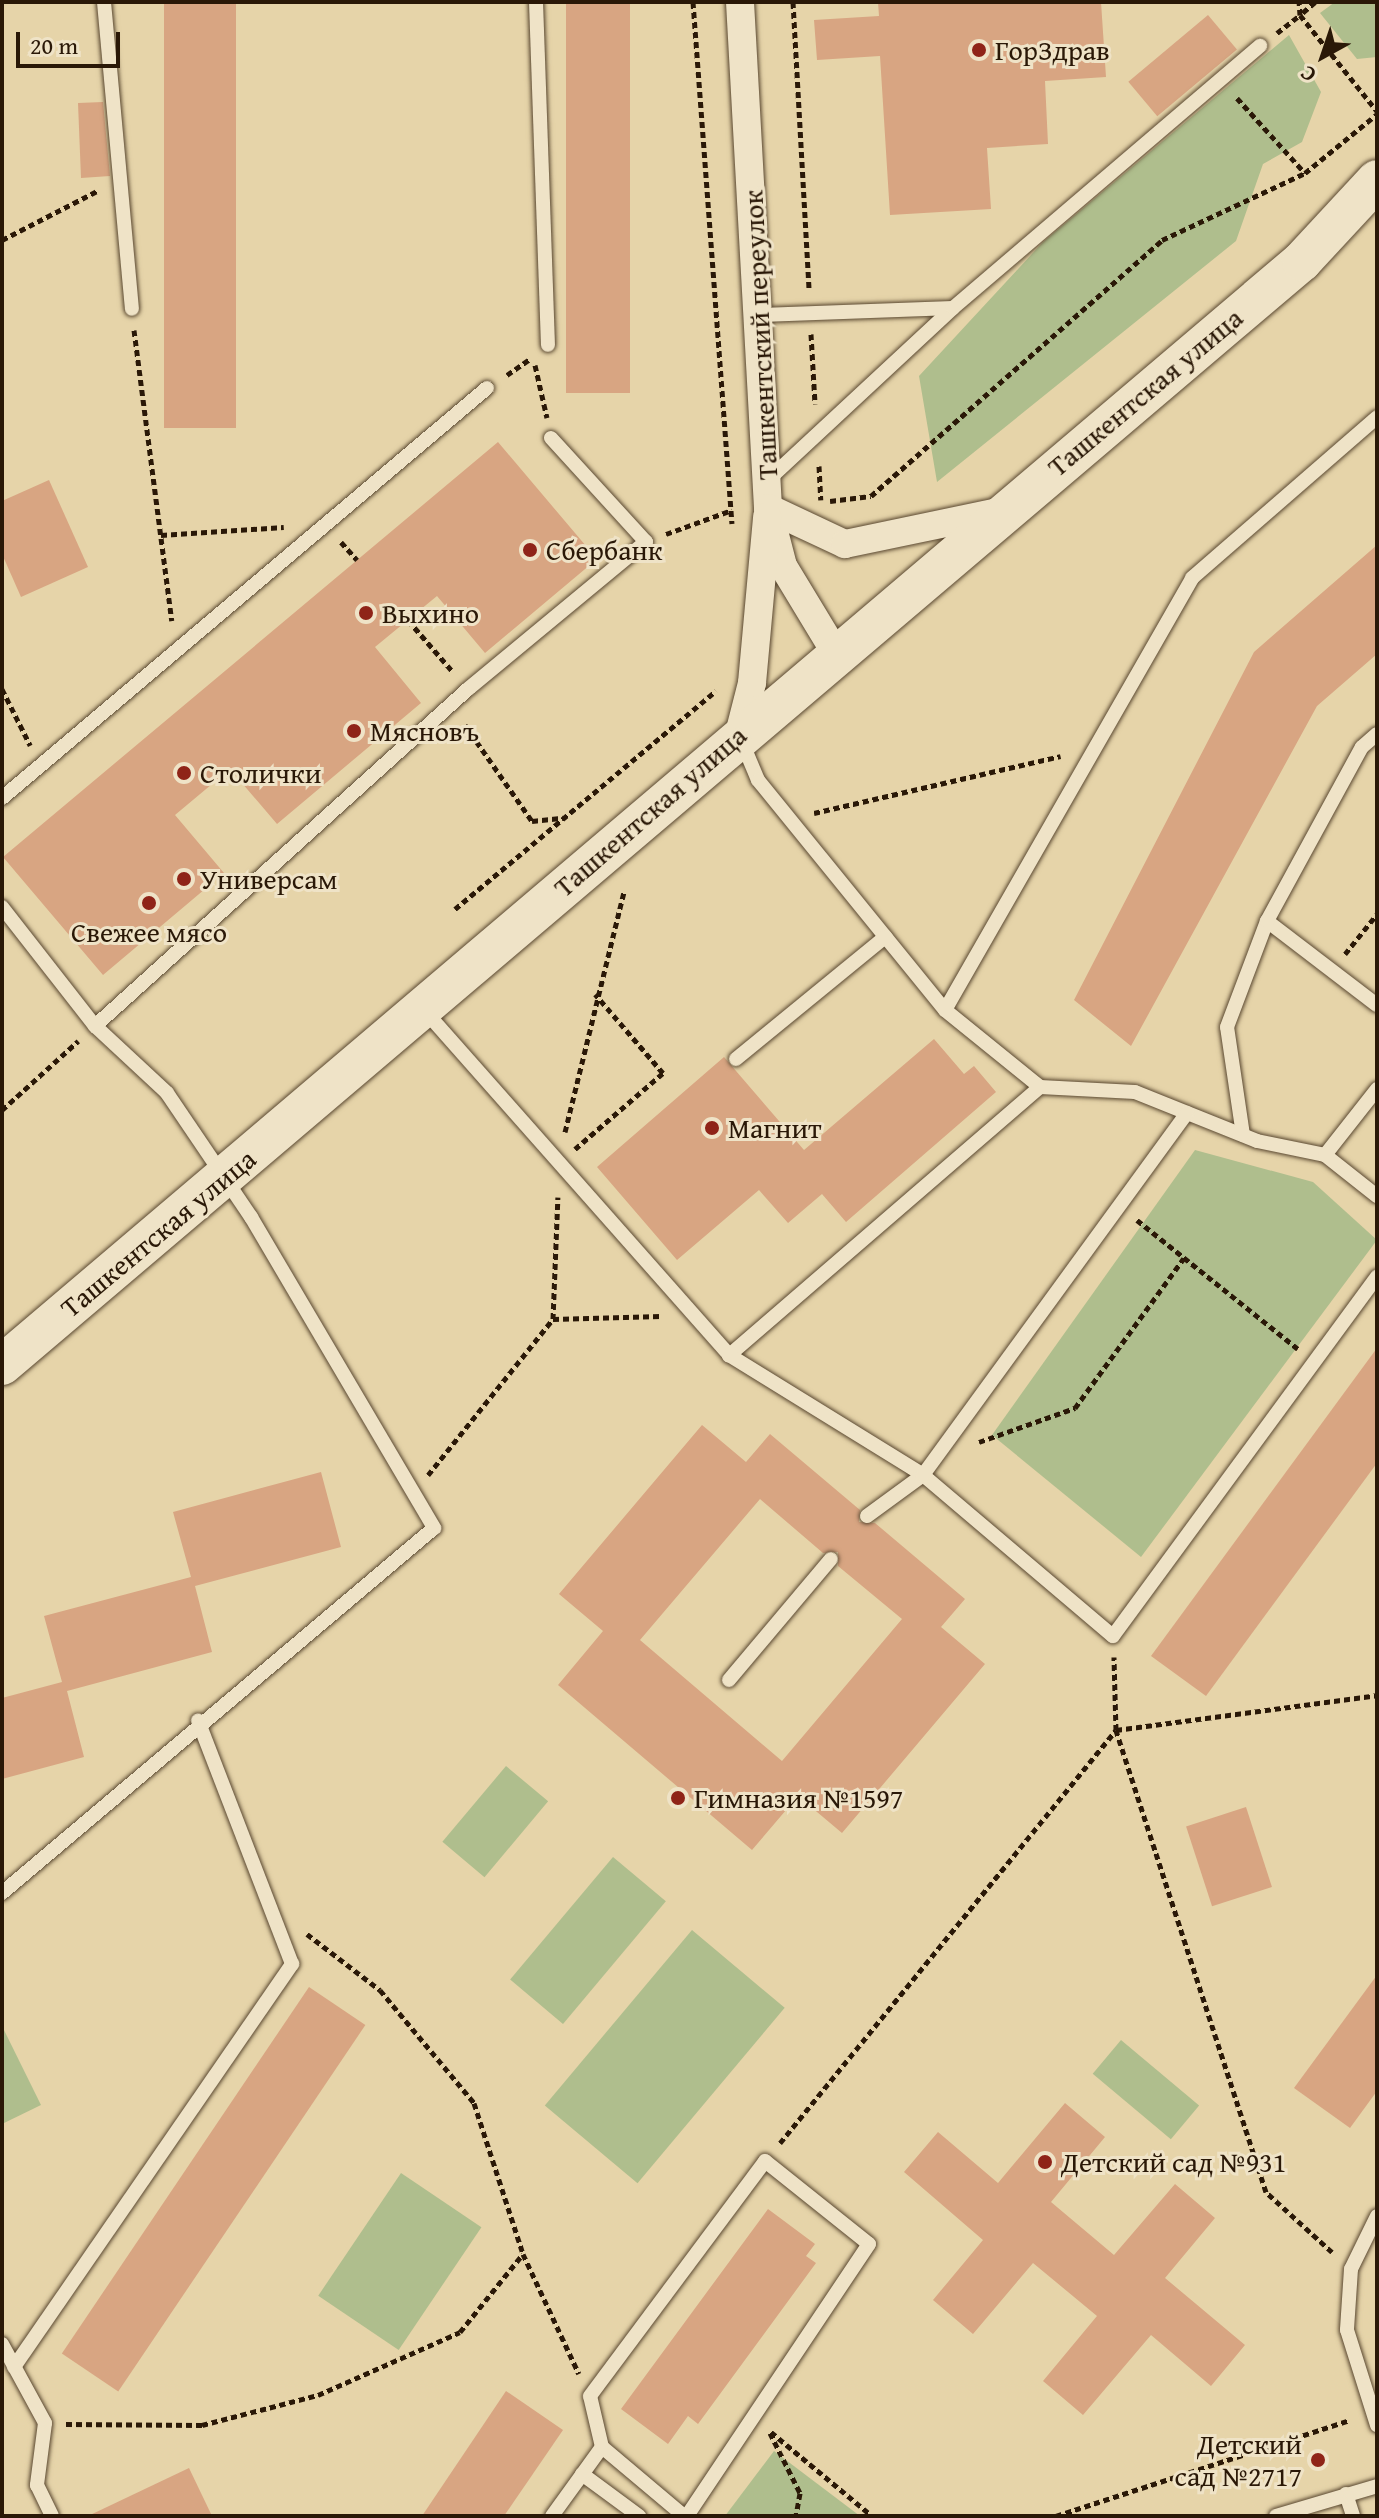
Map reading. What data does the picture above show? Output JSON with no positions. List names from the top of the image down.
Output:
{
  "streets": {
    "main road": ["Ташкентская улица"],
    "street": ["Ташкентский переулок"]
  },
  "crossings": [
    ["Ташкентский переулок", "Ташкентская улица"]
  ],
  "places": [
    "ГорЗдрав",
    "Сбербанк",
    "Выхино",
    "Мясновъ",
    "Столички",
    "Универсам",
    "Свежее мясо",
    "Магнит",
    "Гимназия №1597",
    "Детский сад №931",
    "Детский сад №2717"
  ],
  "scale_bar": "20 m",
  "north": "bottom left"
}
